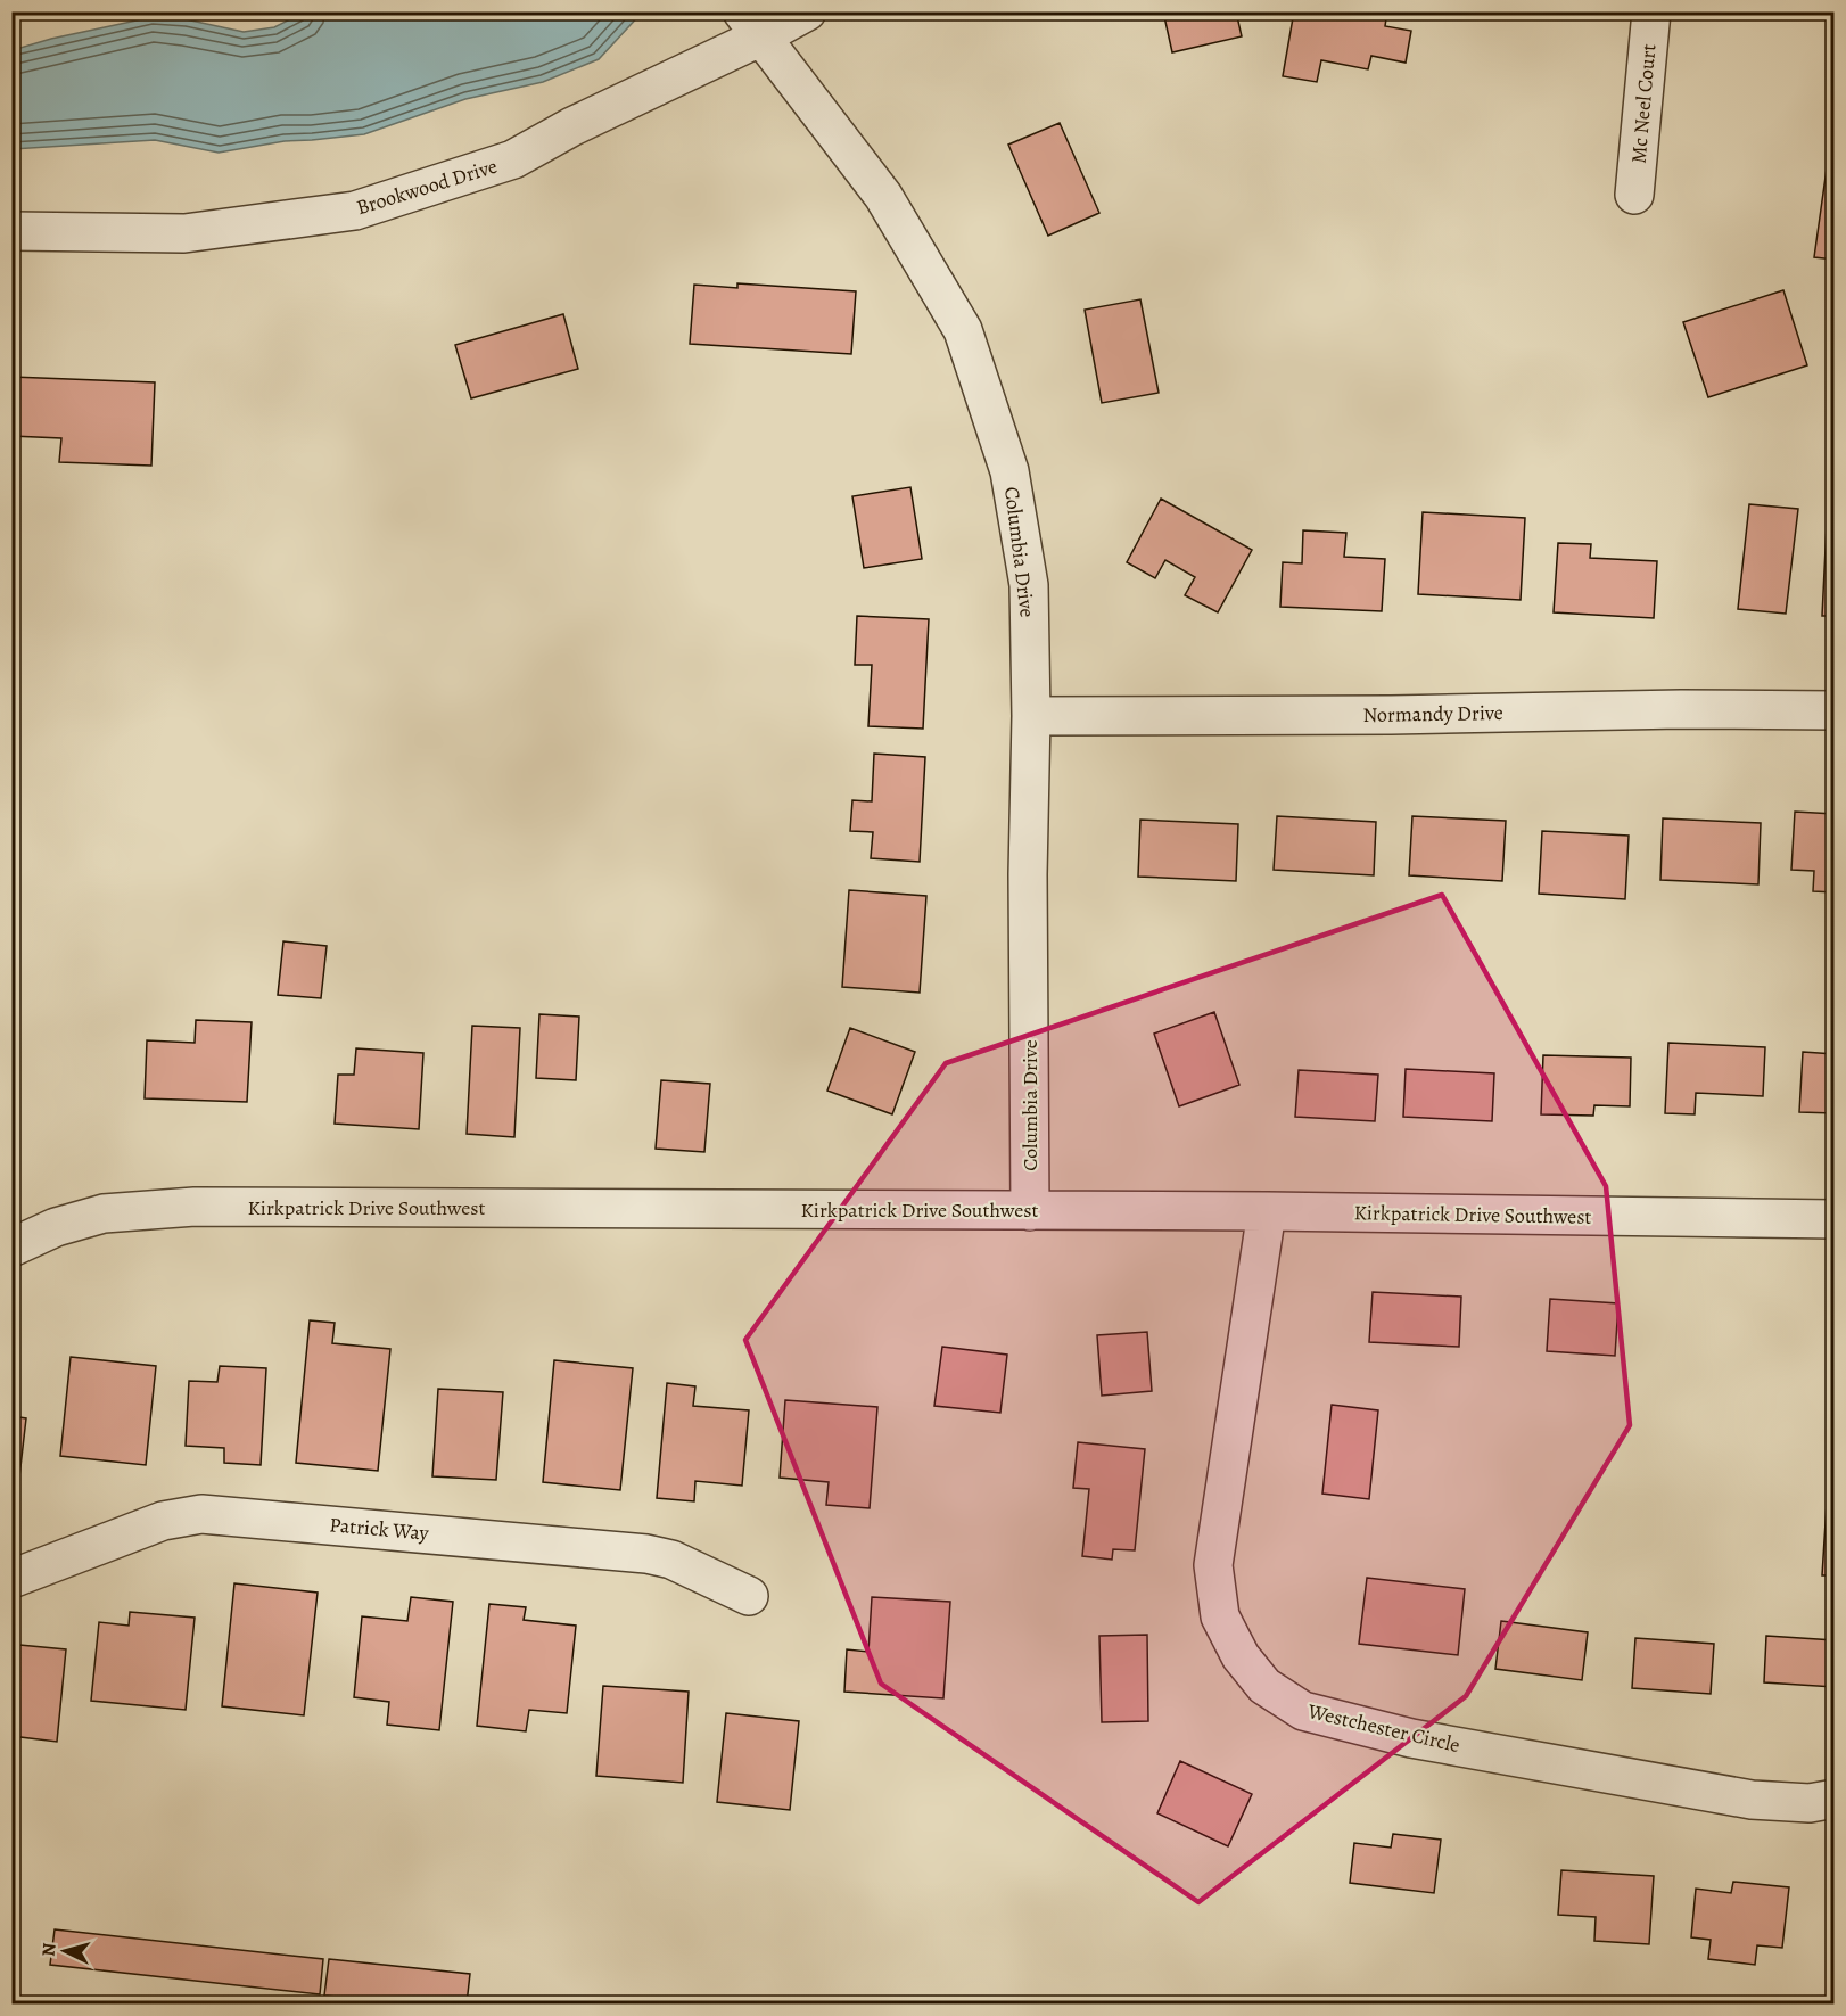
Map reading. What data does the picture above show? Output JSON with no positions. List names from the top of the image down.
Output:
{
  "streets": {
    "street": [
      "Mc Neel Court",
      "Brookwood Drive",
      "Columbia Drive",
      "Normandy Drive",
      "Kirkpatrick Drive Southwest",
      "Patrick Way",
      "Westchester Circle"
    ]
  },
  "crossings": [
    ["Brookwood Drive", "Columbia Drive"],
    ["Columbia Drive", "Normandy Drive"],
    ["Columbia Drive", "Kirkpatrick Drive Southwest"],
    ["Kirkpatrick Drive Southwest", "Westchester Circle"]
  ],
  "north": "left"
}
